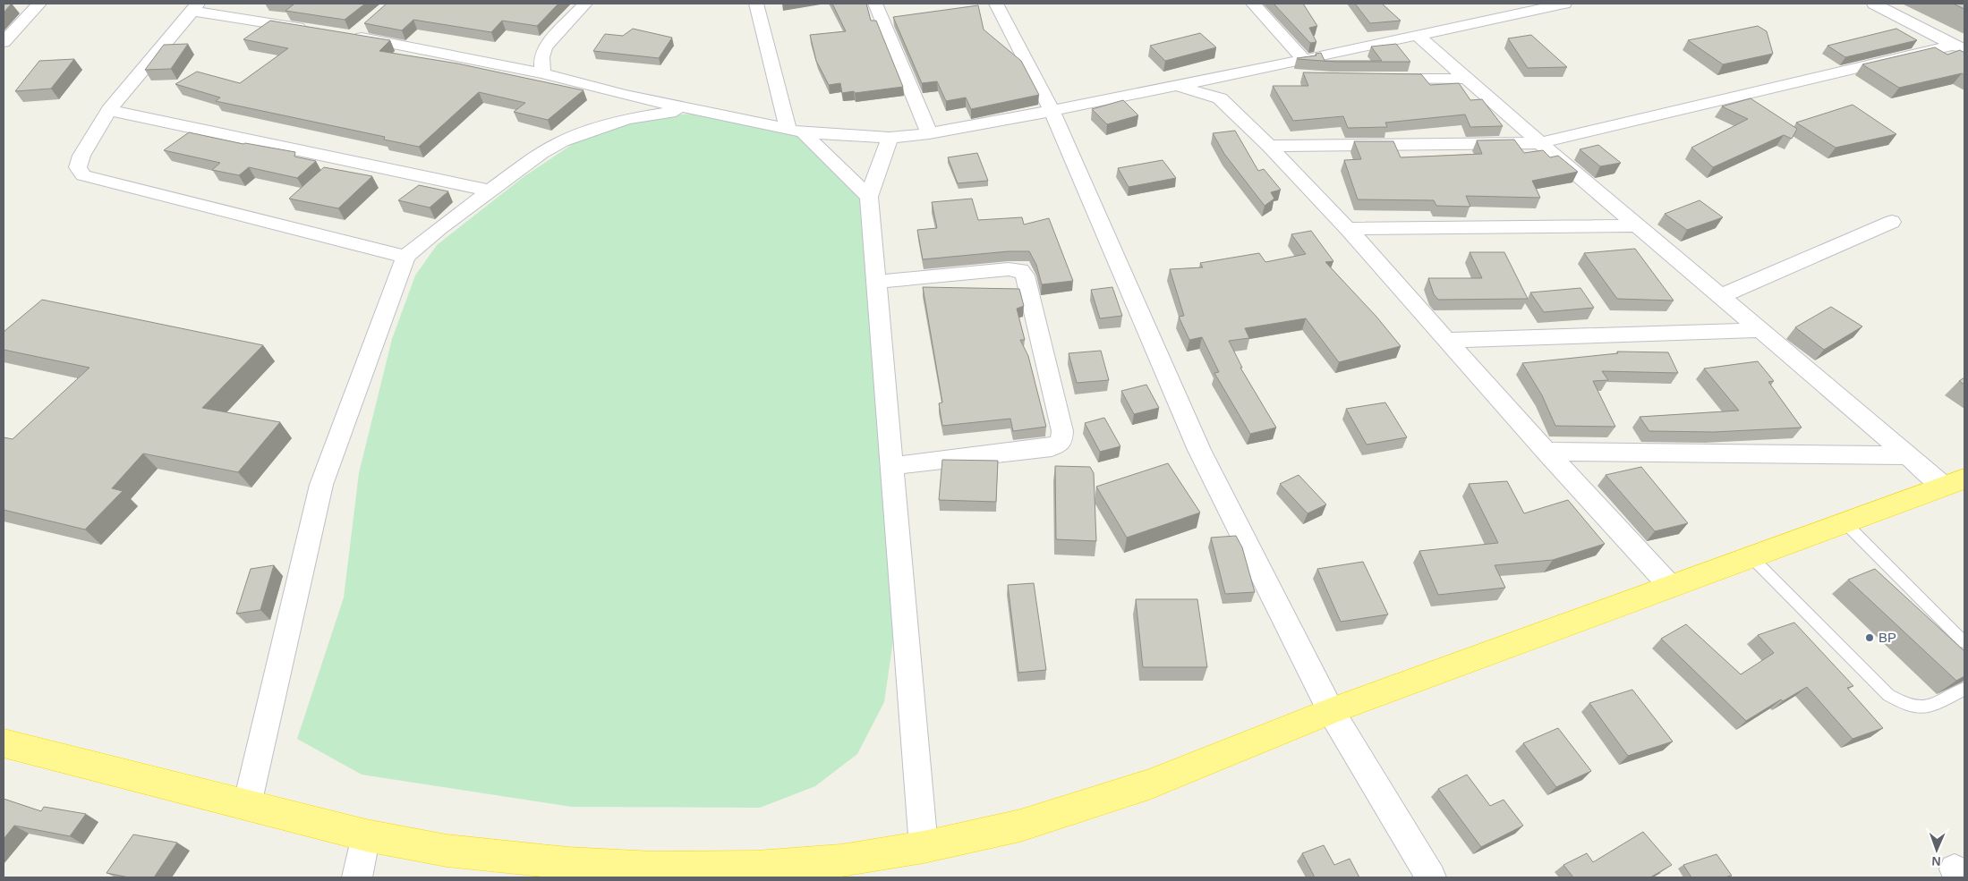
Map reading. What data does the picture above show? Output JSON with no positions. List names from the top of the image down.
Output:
{
  "places": ["BP"],
  "north": "bottom"
}
